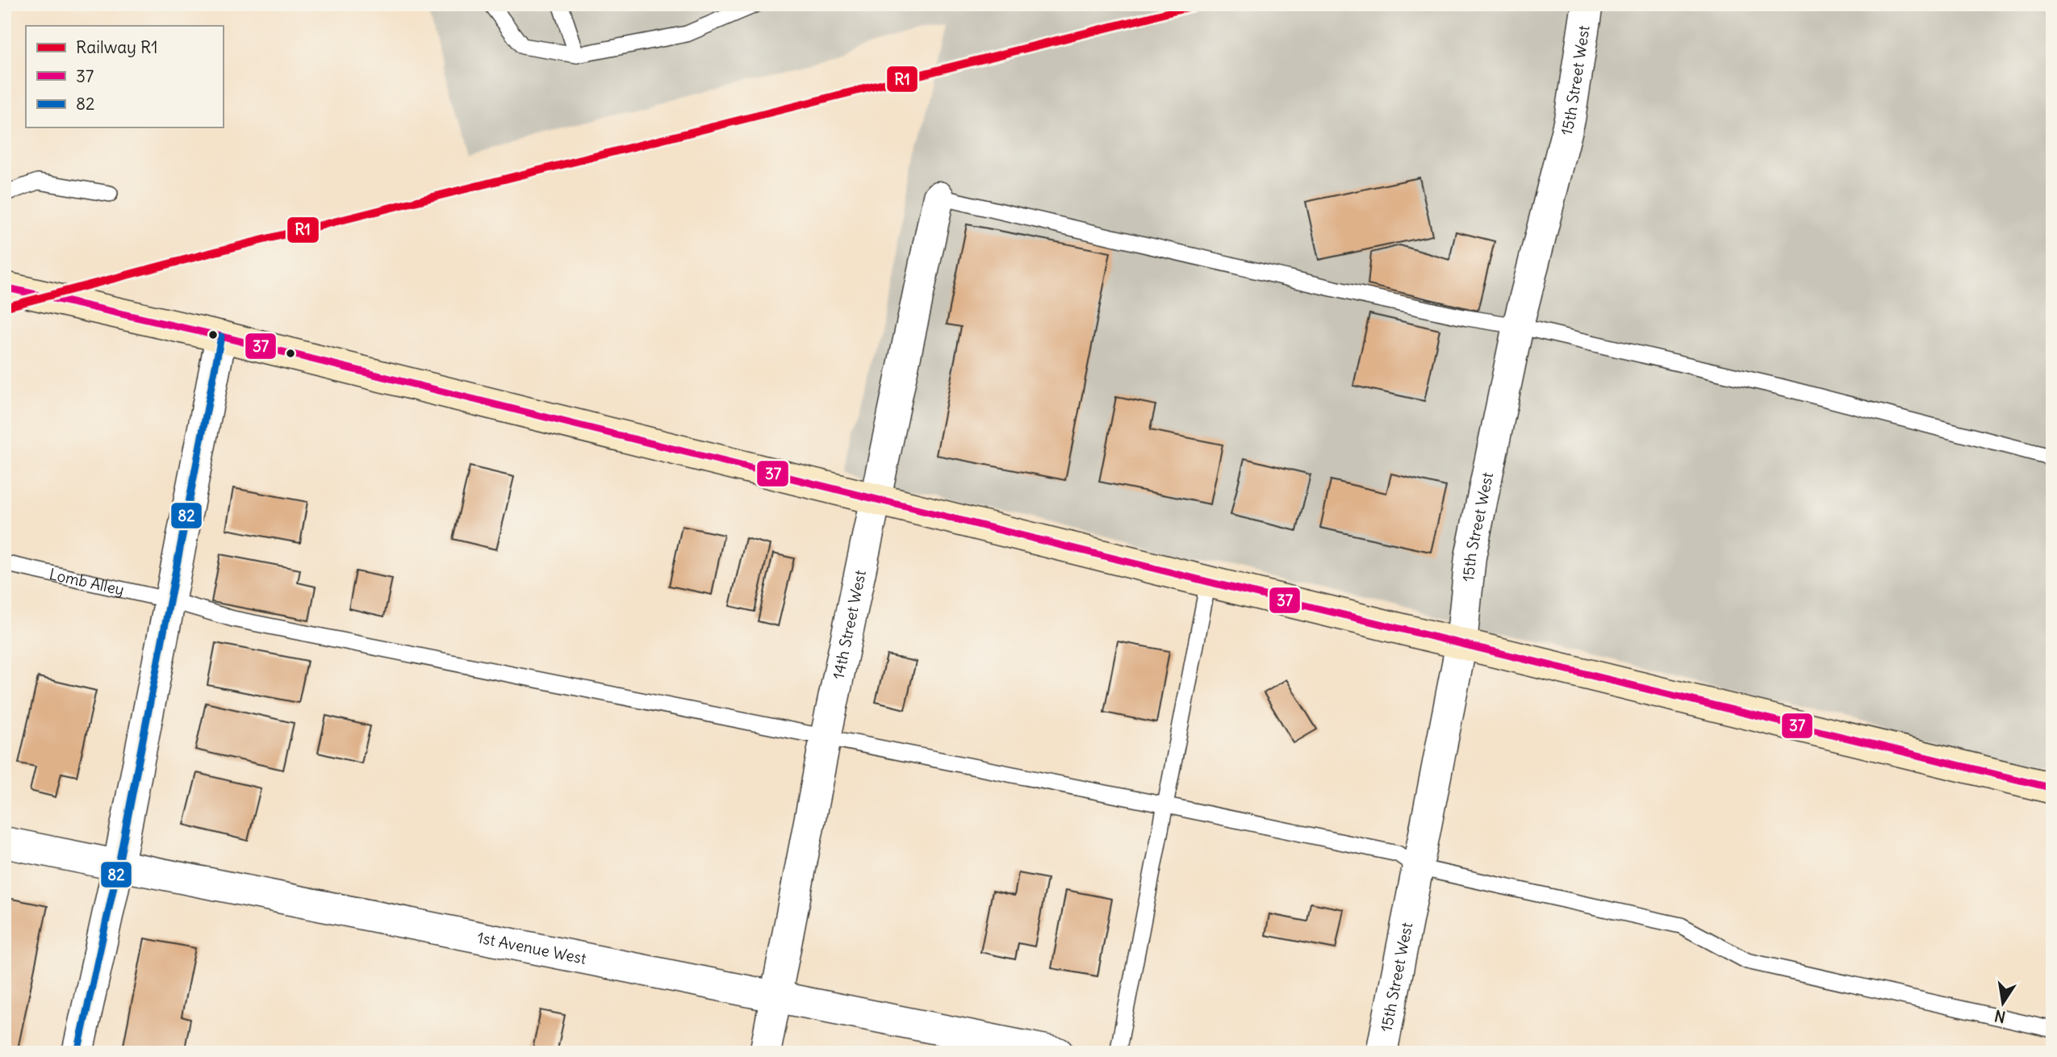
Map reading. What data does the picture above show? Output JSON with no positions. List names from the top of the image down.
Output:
{
  "streets": {
    "street": ["15th Street West", "14th Street West", "1st Avenue West"],
    "lane": ["Lomb Alley"]
  },
  "crossings": [
    ["15th Street West", "Lomb Alley"],
    ["Lomb Alley", "14th Street West"],
    ["14th Street West", "1st Avenue West"]
  ],
  "lines": ["rail line R1", "transit line 37", "transit line 82"],
  "legend": ["Railway R1", "37", "82"],
  "north": "bottom"
}
